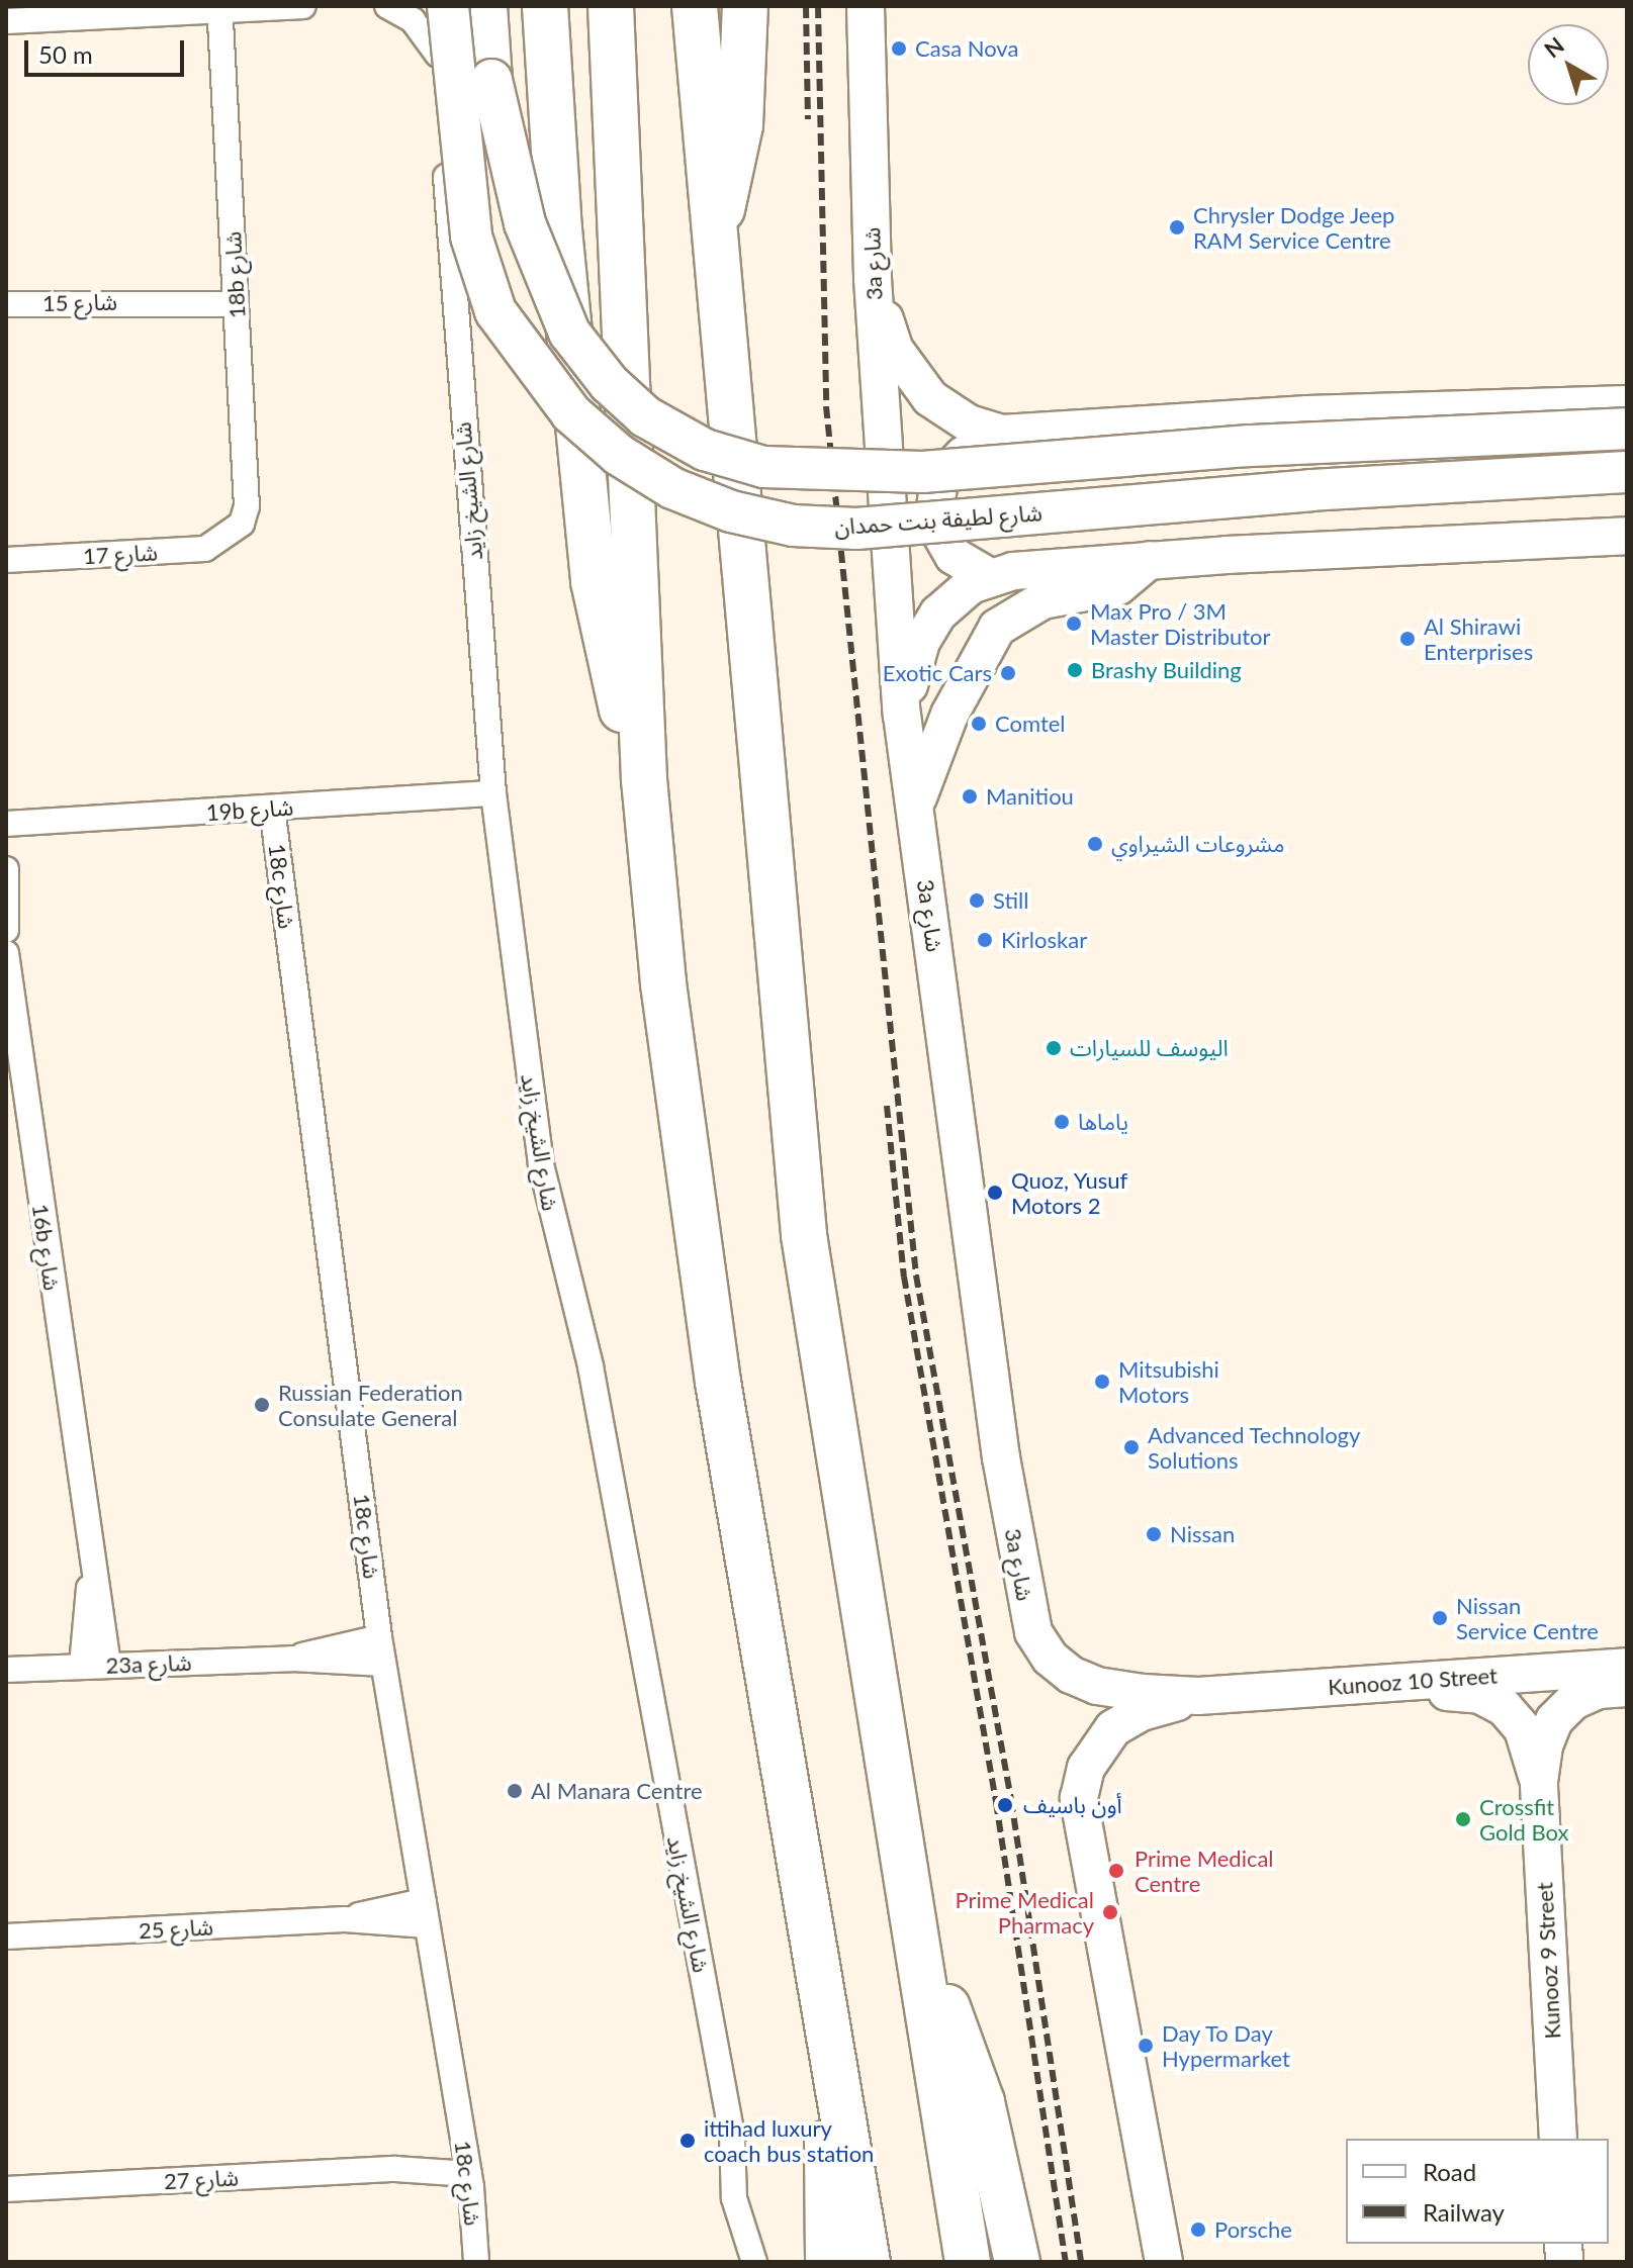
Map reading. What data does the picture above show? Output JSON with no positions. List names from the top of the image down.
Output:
{
  "streets": {
    "main road": ["شارع لطيفة بنت حمدان"],
    "street": [
      "3a شارع",
      "18b شارع",
      "شارع 15",
      "شارع الشيخ زايد",
      "شارع 17",
      "19b شارع",
      "18c شارع",
      "16b شارع",
      "23a شارع",
      "Kunooz 10 Street",
      "شارع 25",
      "Kunooz 9 Street",
      "شارع 27"
    ]
  },
  "crossings": [
    ["3a شارع", "Kunooz 10 Street"],
    ["18b شارع", "شارع 15"],
    ["18b شارع", "شارع 17"],
    ["شارع الشيخ زايد", "19b شارع"],
    ["19b شارع", "18c شارع"],
    ["18c شارع", "23a شارع"],
    ["18c شارع", "شارع 25"],
    ["18c شارع", "شارع 27"],
    ["16b شارع", "23a شارع"],
    ["Kunooz 10 Street", "Kunooz 9 Street"]
  ],
  "places": [
    "Casa Nova",
    "Chrysler Dodge Jeep RAM Service Centre",
    "Max Pro / 3M Master Distributor",
    "Al Shirawi Enterprises",
    "Brashy Building",
    "Exotic Cars",
    "Comtel",
    "Manitiou",
    "مشروعات الشيراوي",
    "Still",
    "Kirloskar",
    "اليوسف للسيارات",
    "ياماها",
    "Quoz, Yusuf Motors 2",
    "Mitsubishi Motors",
    "Russian Federation Consulate General",
    "Advanced Technology Solutions",
    "Nissan",
    "Nissan Service Centre",
    "Al Manara Centre",
    "أون باسيف",
    "Crossfit Gold Box",
    "Prime Medical Centre",
    "Prime Medical Pharmacy",
    "Day To Day Hypermarket",
    "ittihad luxury coach bus station",
    "Porsche"
  ],
  "legend": ["Road", "Railway"],
  "scale_bar": "50 m",
  "north": "top left"
}
